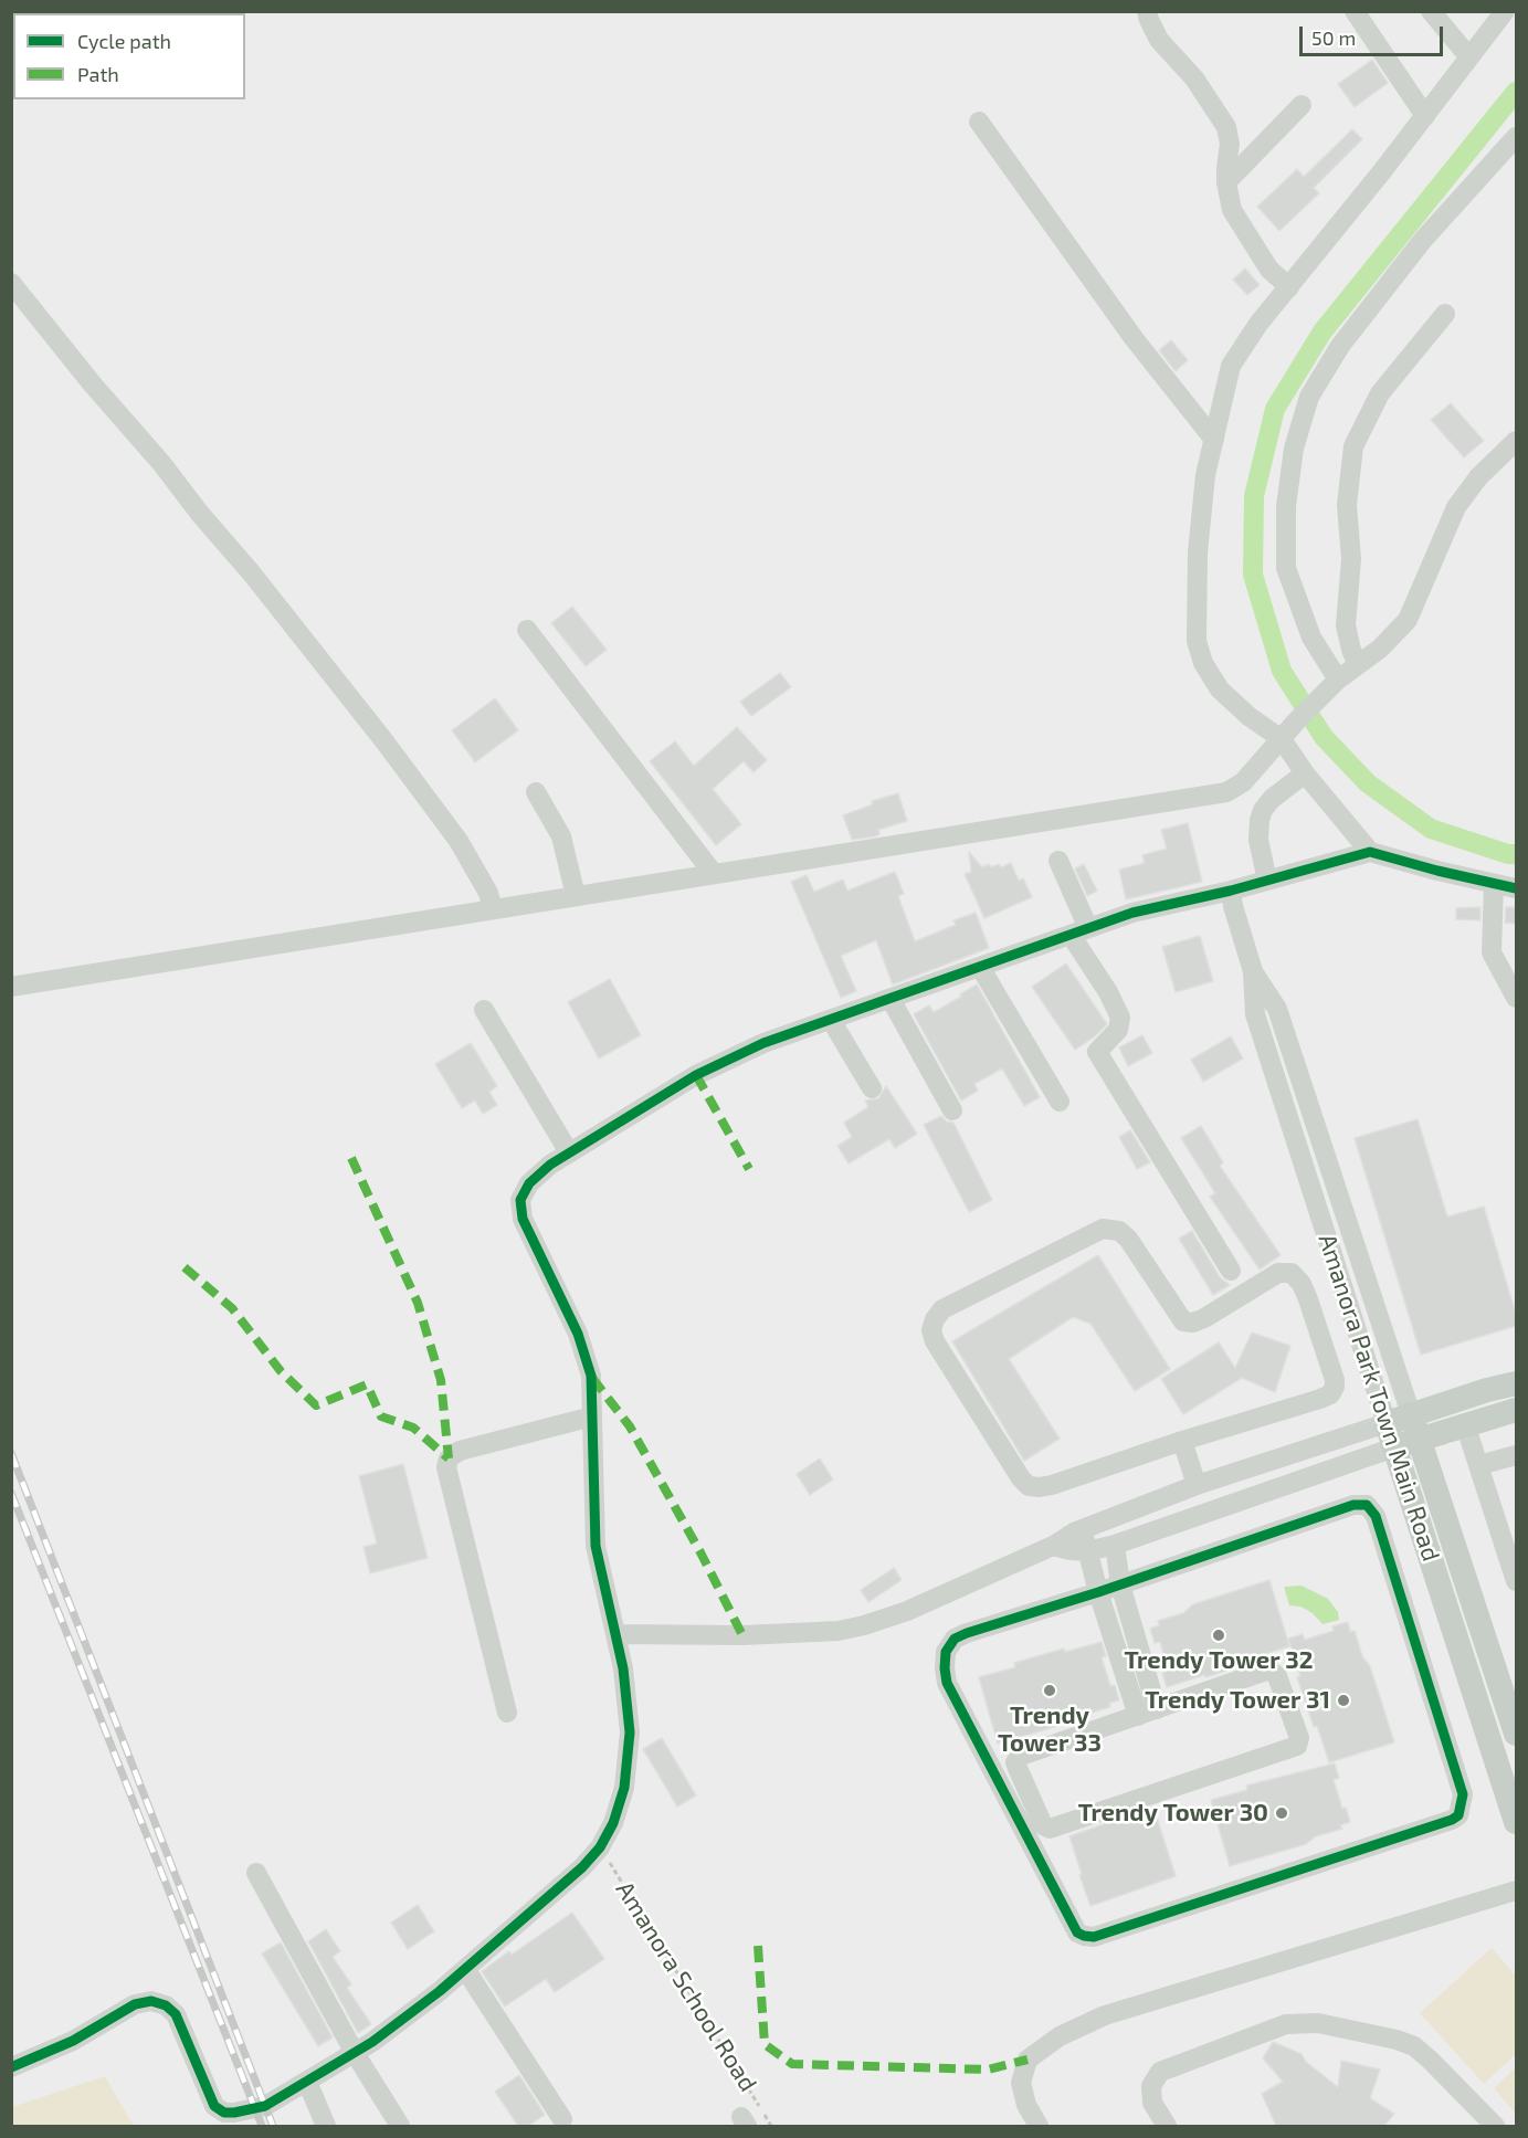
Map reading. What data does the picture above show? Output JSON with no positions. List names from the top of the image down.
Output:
{
  "streets": {
    "main road": ["Amanora Park Town Main Road"],
    "path": ["Amanora School Road"]
  },
  "places": [
    "Trendy Tower 32",
    "Trendy Tower 33",
    "Trendy Tower 31",
    "Trendy Tower 30"
  ],
  "legend": ["Cycle path", "Path"],
  "scale_bar": "50 m"
}
